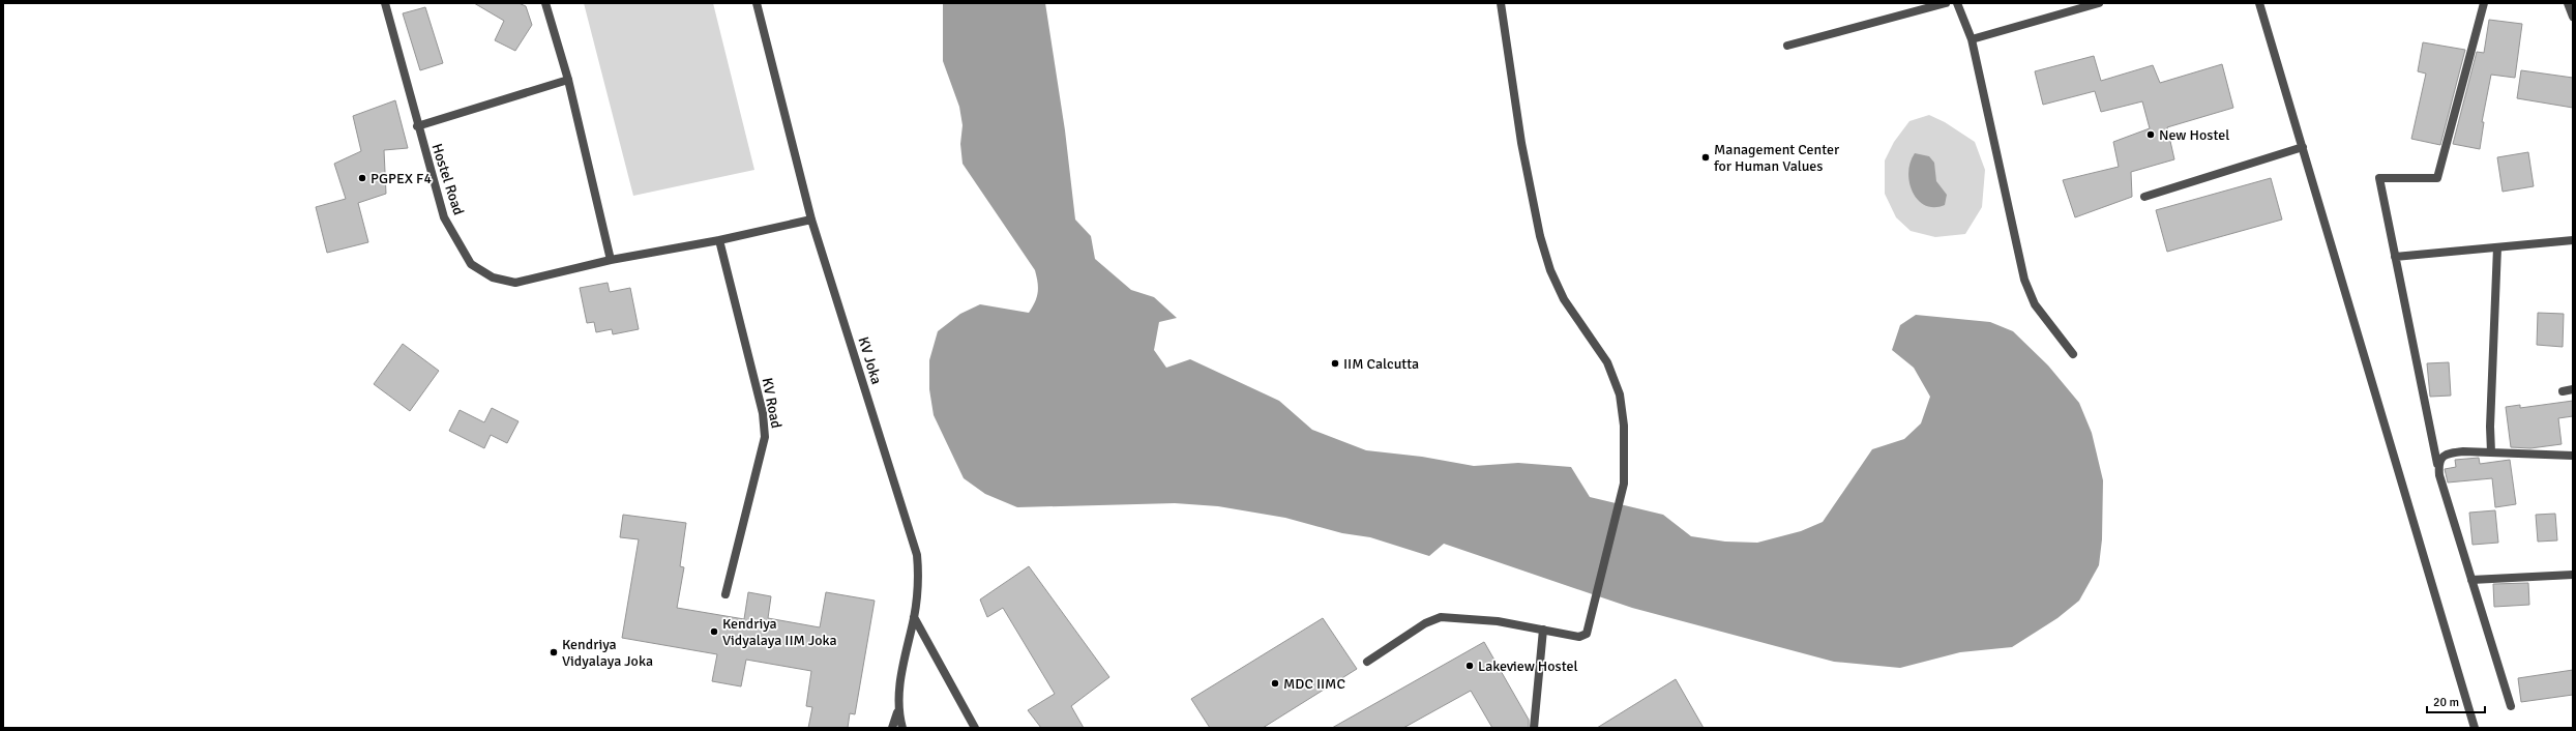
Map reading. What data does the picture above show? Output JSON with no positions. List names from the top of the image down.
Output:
{
  "streets": {
    "street": ["Hostel Road", "KV Joka", "KV Road"]
  },
  "crossings": [
    ["Hostel Road", "KV Joka"],
    ["Hostel Road", "KV Road"]
  ],
  "places": [
    "New Hostel",
    "Management Center for Human Values",
    "PGPEX F4",
    "IIM Calcutta",
    "Kendriya Vidyalaya IIM Joka",
    "Kendriya Vidyalaya Joka",
    "Lakeview Hostel",
    "MDC IIMC"
  ],
  "scale_bar": "20 m"
}
